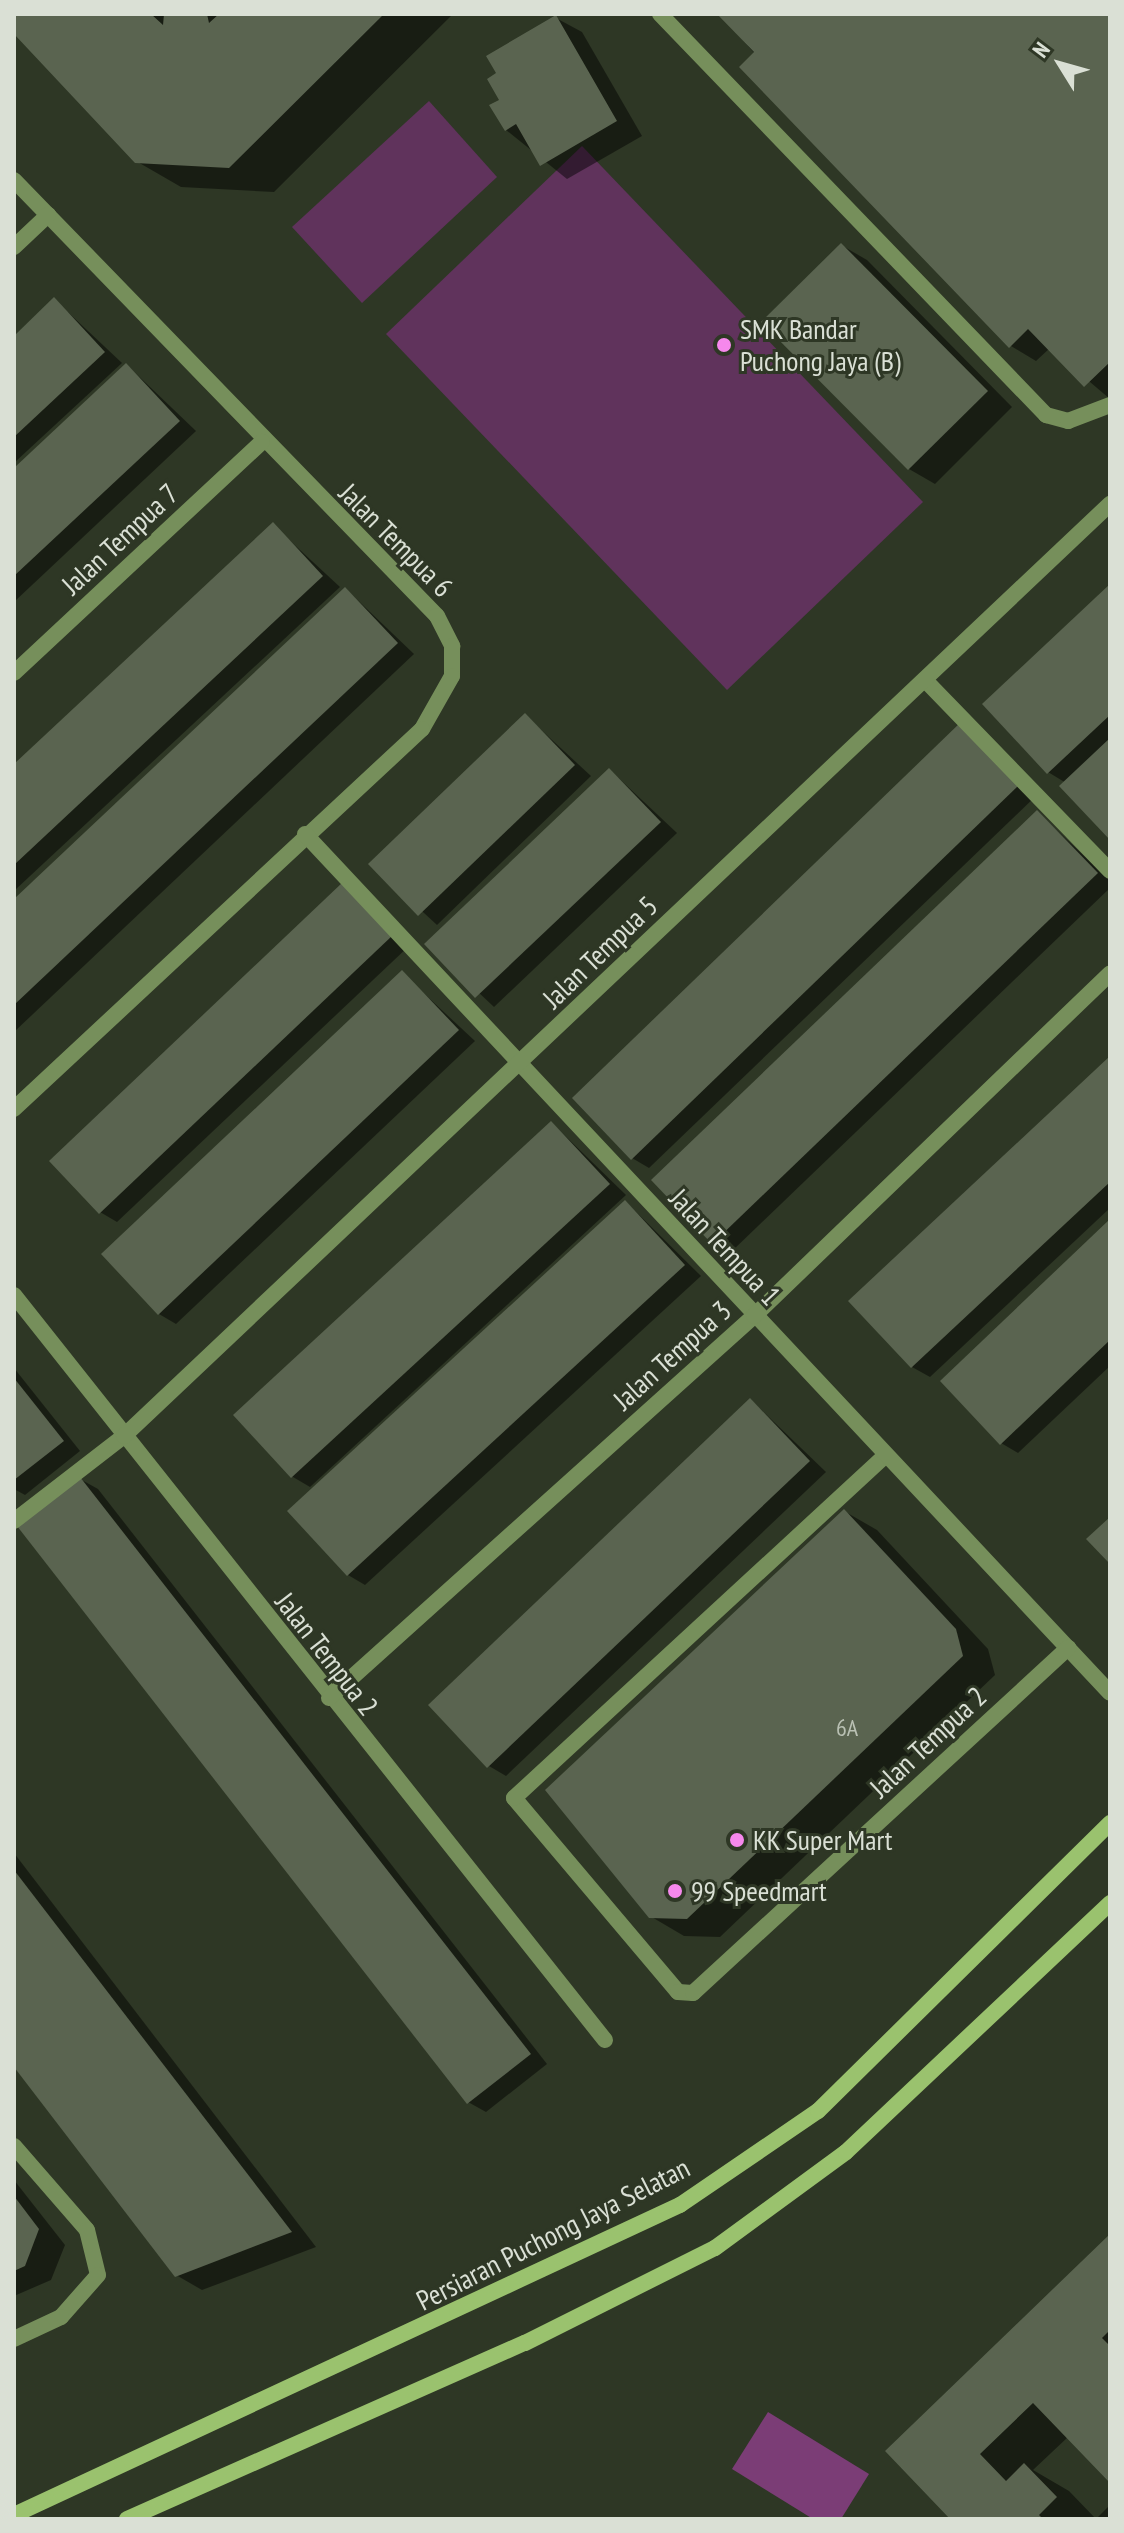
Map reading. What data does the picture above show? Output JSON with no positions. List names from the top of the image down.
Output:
{
  "streets": {
    "main road": ["Persiaran Puchong Jaya Selatan"],
    "street": [
      "Jalan Tempua 7",
      "Jalan Tempua 6",
      "Jalan Tempua 5",
      "Jalan Tempua 1",
      "Jalan Tempua 3",
      "Jalan Tempua 2"
    ]
  },
  "crossings": [
    ["Jalan Tempua 7", "Jalan Tempua 6"],
    ["Jalan Tempua 6", "Jalan Tempua 1"],
    ["Jalan Tempua 5", "Jalan Tempua 1"],
    ["Jalan Tempua 5", "Jalan Tempua 2"],
    ["Jalan Tempua 1", "Jalan Tempua 3"],
    ["Jalan Tempua 1", "Jalan Tempua 2"],
    ["Jalan Tempua 3", "Jalan Tempua 2"]
  ],
  "places": ["SMK Bandar Puchong Jaya (B)", "KK Super Mart", "99 Speedmart"],
  "house_numbers": ["6A"],
  "north": "top left"
}
